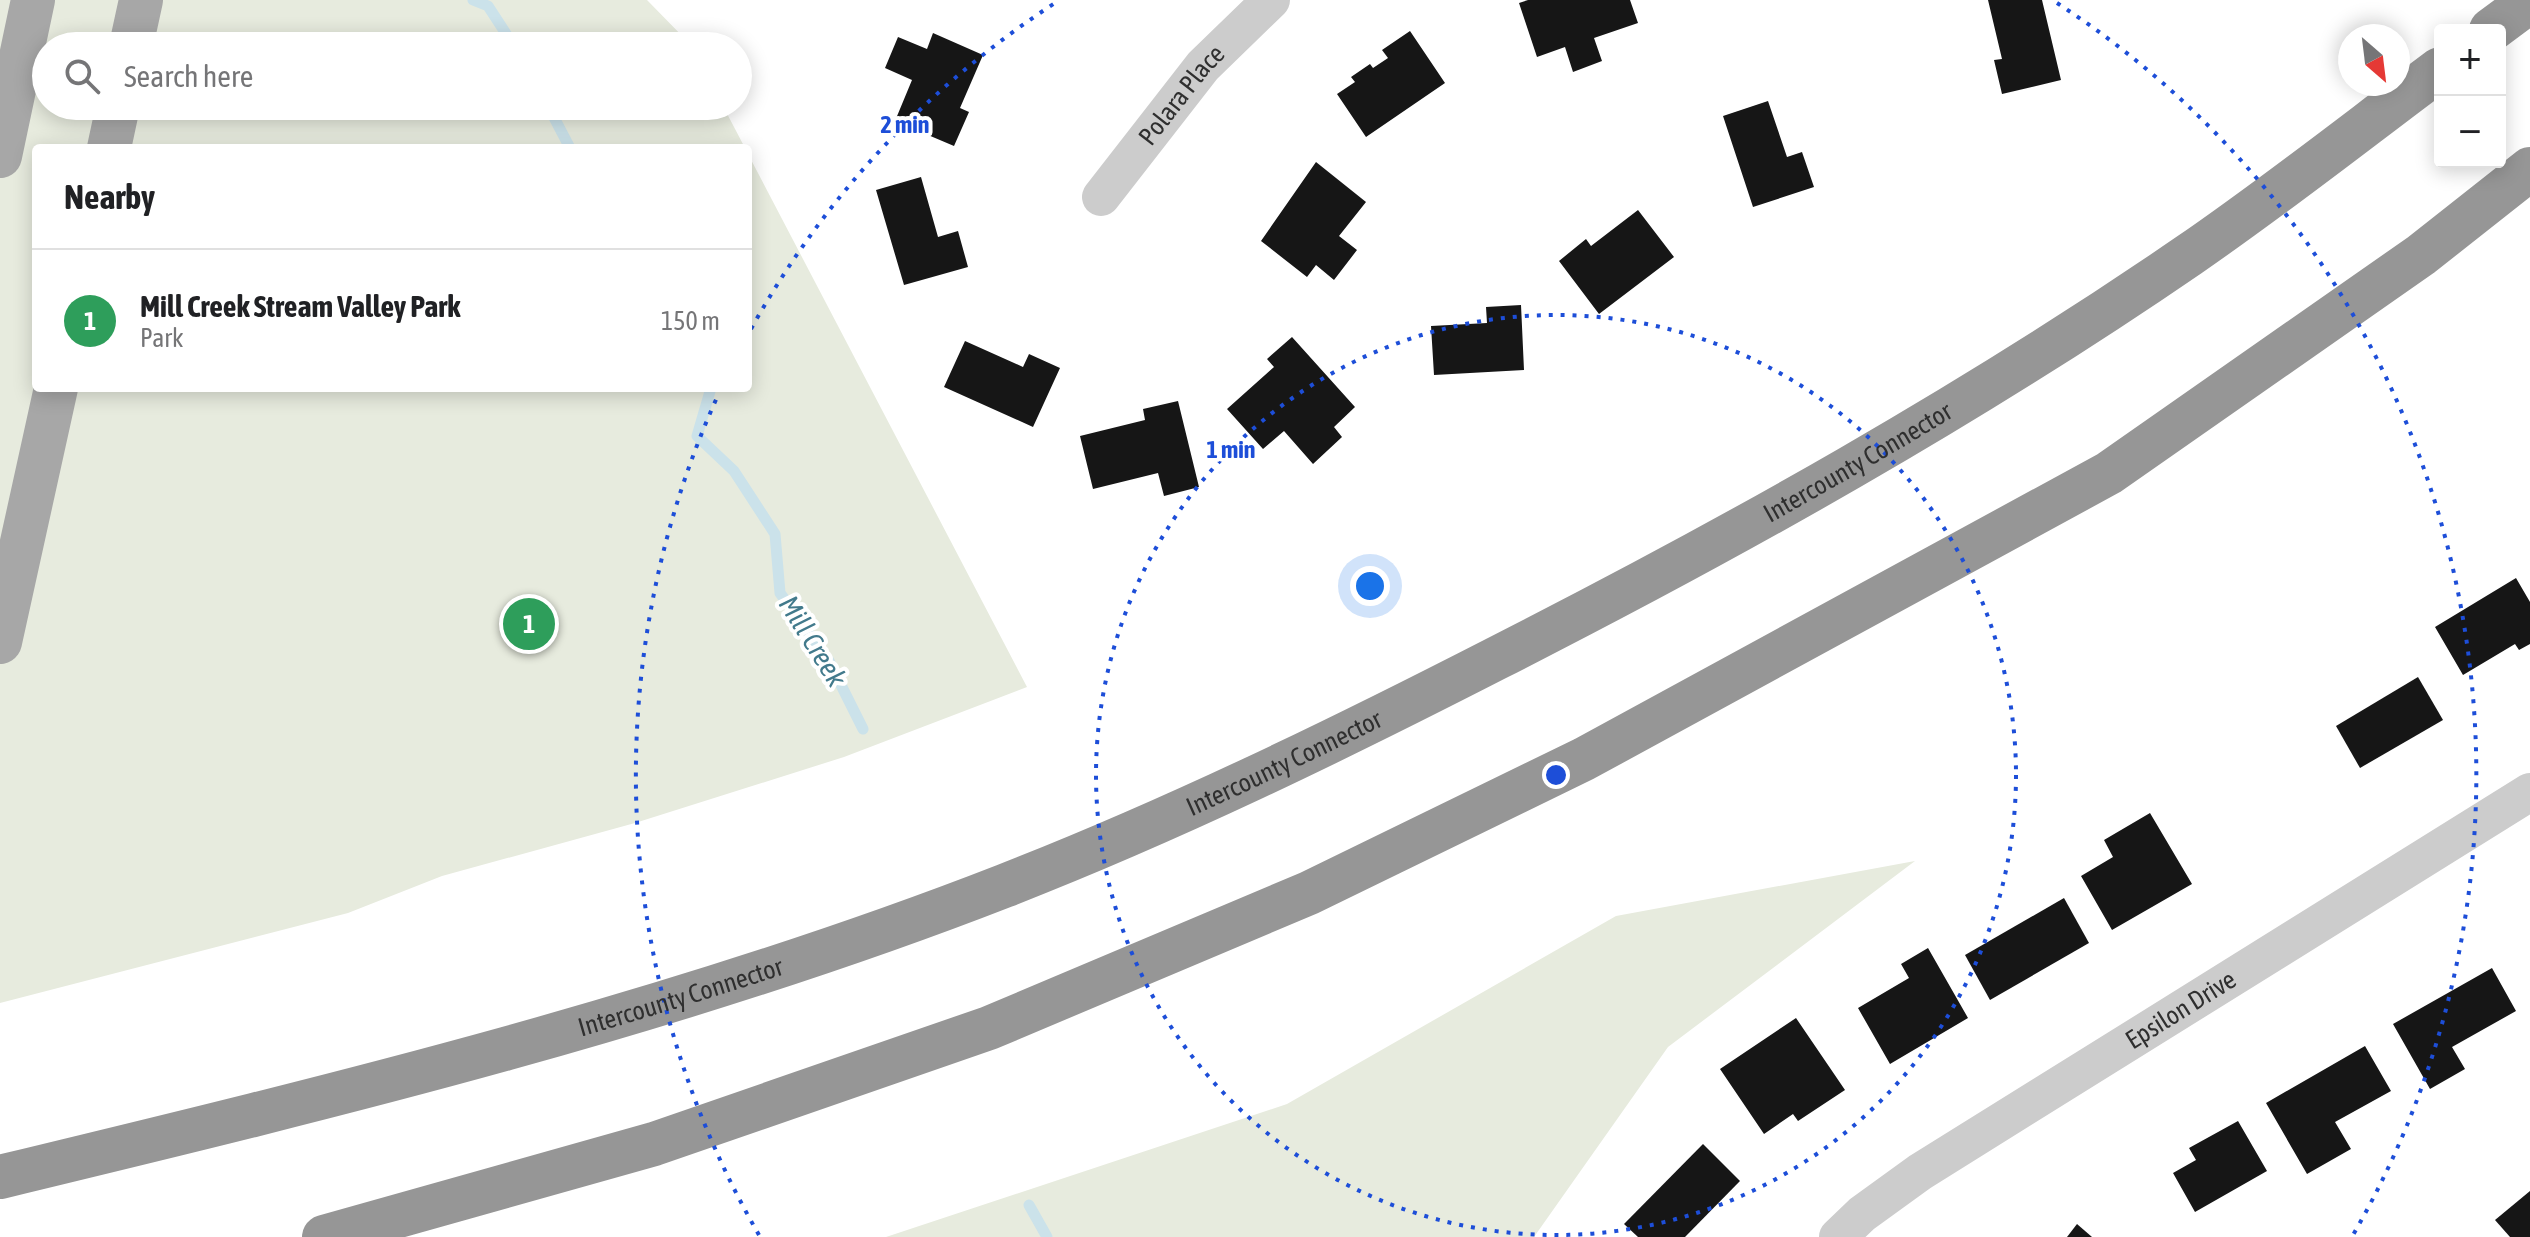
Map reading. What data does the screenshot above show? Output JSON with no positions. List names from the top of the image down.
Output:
{
  "streets": {
    "highway": ["Intercounty Connector"],
    "street": ["Polara Place", "Epsilon Drive"]
  },
  "water": ["Mill Creek"],
  "north": "bottom right",
  "page": {
    "map_buttons": ["+", "−"],
    "search": "Search here",
    "heading": "Nearby",
    "list": [
      {
        "mark": "1",
        "name": "Mill Creek Stream Valley Park",
        "note": "Park",
        "value": "150 m"
      }
    ],
    "pins": "1"
  },
  "rings": ["2 min", "1 min"]
}
